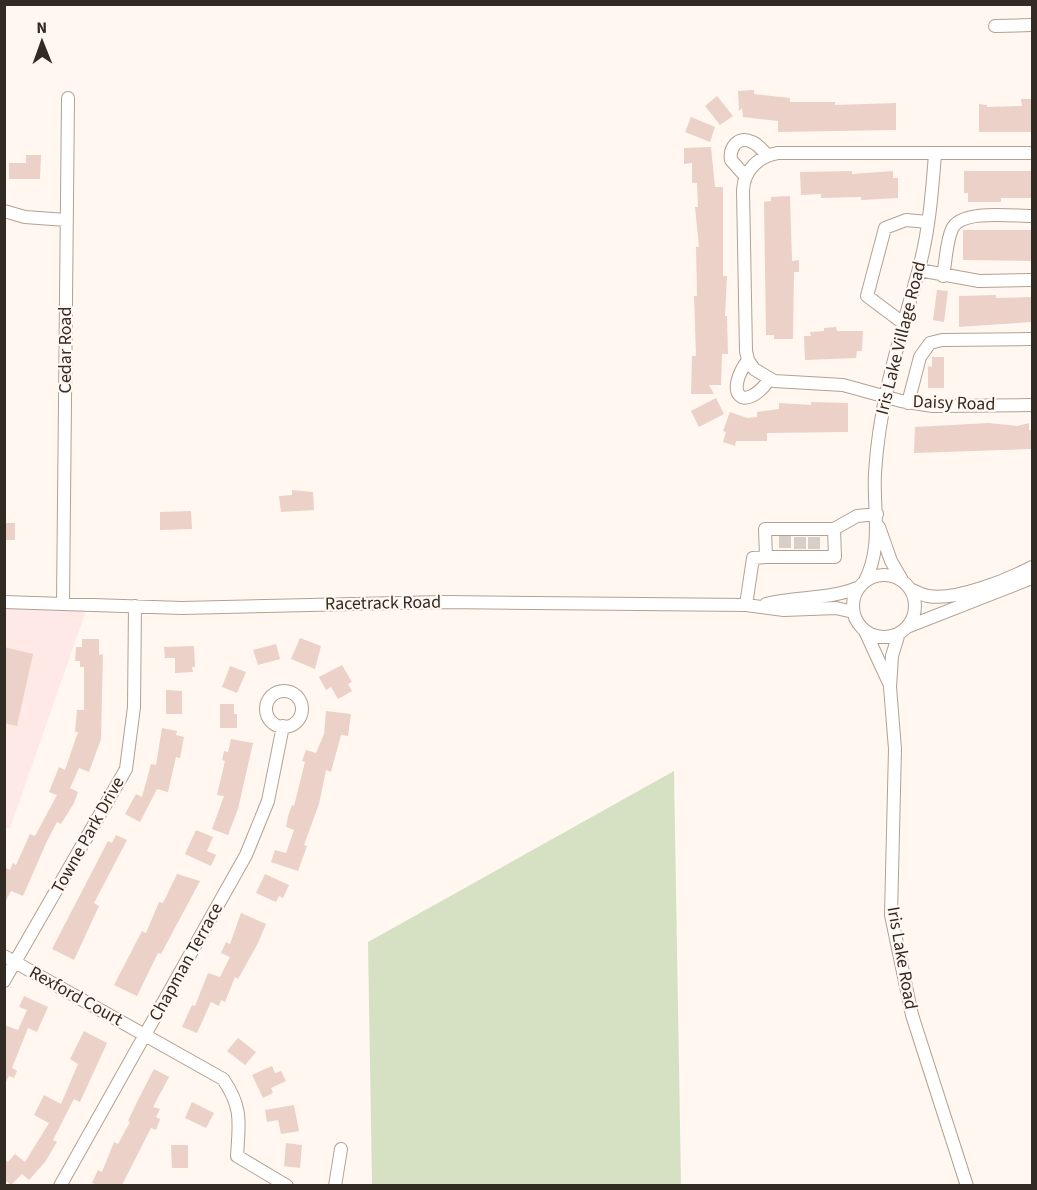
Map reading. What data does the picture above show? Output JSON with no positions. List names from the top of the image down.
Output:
{
  "streets": {
    "street": [
      "Iris Lake Village Road",
      "Cedar Road",
      "Daisy Road",
      "Racetrack Road",
      "Towne Park Drive",
      "Iris Lake Road",
      "Chapman Terrace",
      "Rexford Court"
    ]
  },
  "crossings": [
    ["Iris Lake Village Road", "Daisy Road"],
    ["Iris Lake Village Road", "Racetrack Road"],
    ["Iris Lake Village Road", "Iris Lake Road"],
    ["Cedar Road", "Racetrack Road"],
    ["Racetrack Road", "Towne Park Drive"],
    ["Racetrack Road", "Iris Lake Road"],
    ["Towne Park Drive", "Rexford Court"],
    ["Chapman Terrace", "Rexford Court"]
  ],
  "north": "top"
}
